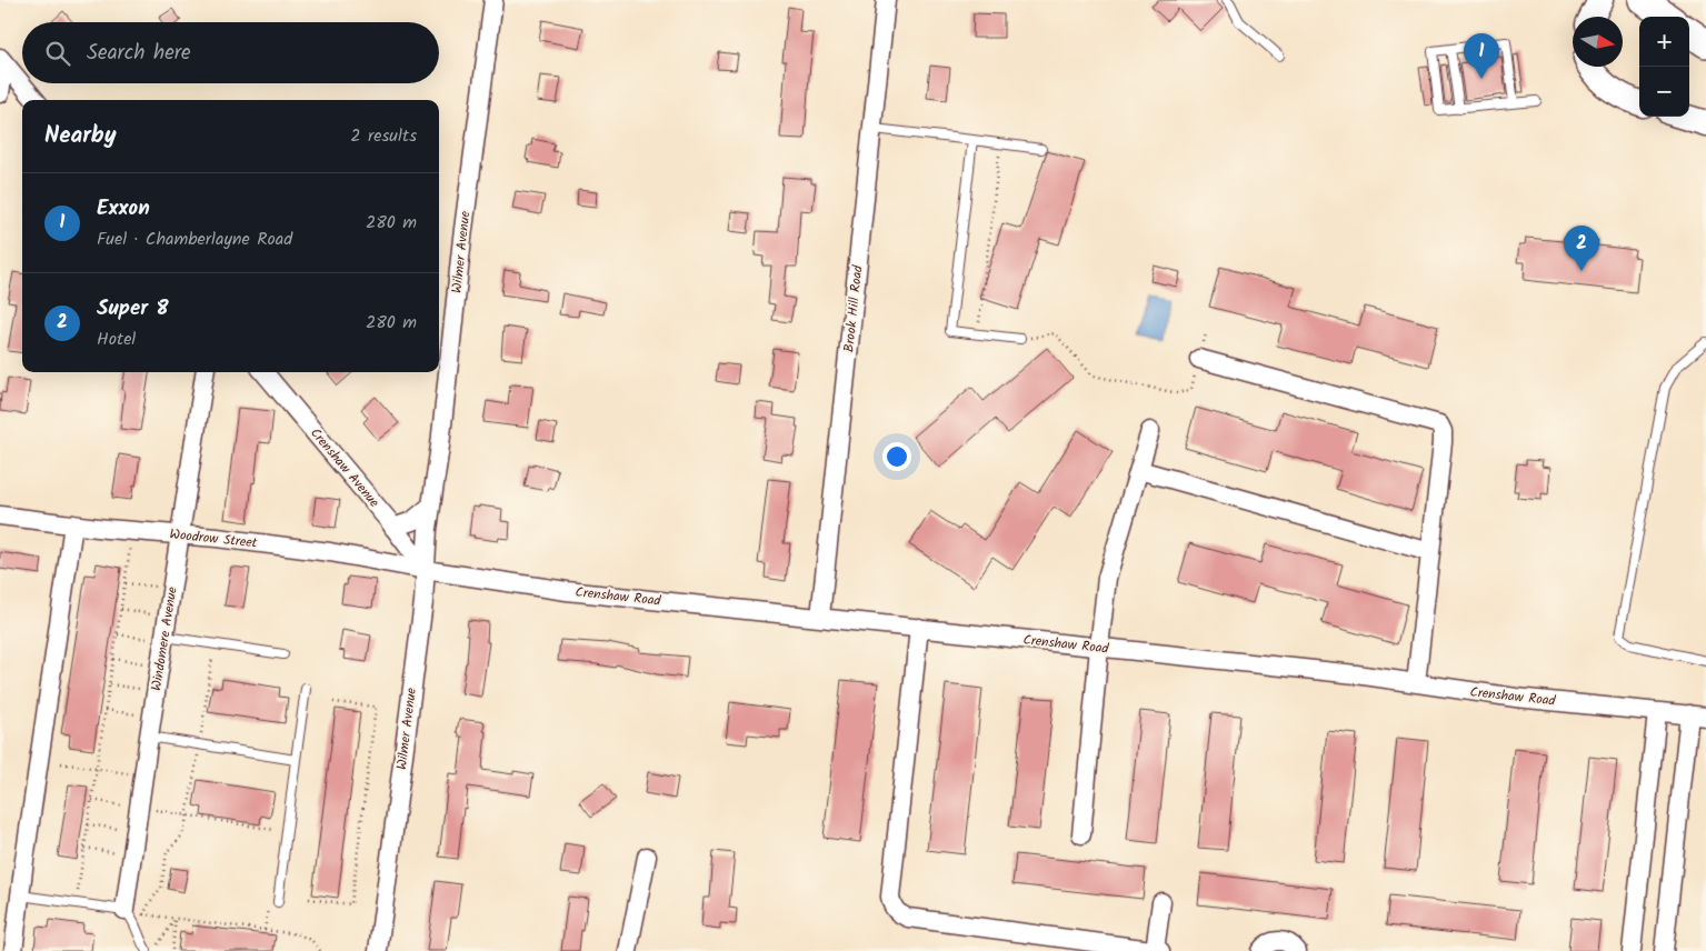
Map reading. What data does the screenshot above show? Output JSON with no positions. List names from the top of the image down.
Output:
{
  "streets": {
    "street": [
      "Wilmer Avenue",
      "Brook Hill Road",
      "Crenshaw Avenue",
      "Woodrow Street",
      "Crenshaw Road",
      "Windomere Avenue"
    ]
  },
  "crossings": [
    ["Wilmer Avenue", "Crenshaw Avenue"],
    ["Wilmer Avenue", "Woodrow Street"],
    ["Wilmer Avenue", "Crenshaw Road"],
    ["Brook Hill Road", "Crenshaw Road"],
    ["Crenshaw Avenue", "Woodrow Street"],
    ["Crenshaw Avenue", "Crenshaw Road"],
    ["Woodrow Street", "Crenshaw Road"],
    ["Woodrow Street", "Windomere Avenue"]
  ],
  "north": "right",
  "page": {
    "map_buttons": ["+", "−"],
    "search": "Search here",
    "pins": ["1", "2"],
    "heading": ["Nearby", "2 results"],
    "list": [
      {
        "mark": "1",
        "name": "Exxon",
        "note": "Fuel · Chamberlayne Road",
        "value": "280 m"
      },
      {
        "mark": "2",
        "name": "Super 8",
        "note": "Hotel",
        "value": "280 m"
      }
    ]
  }
}
